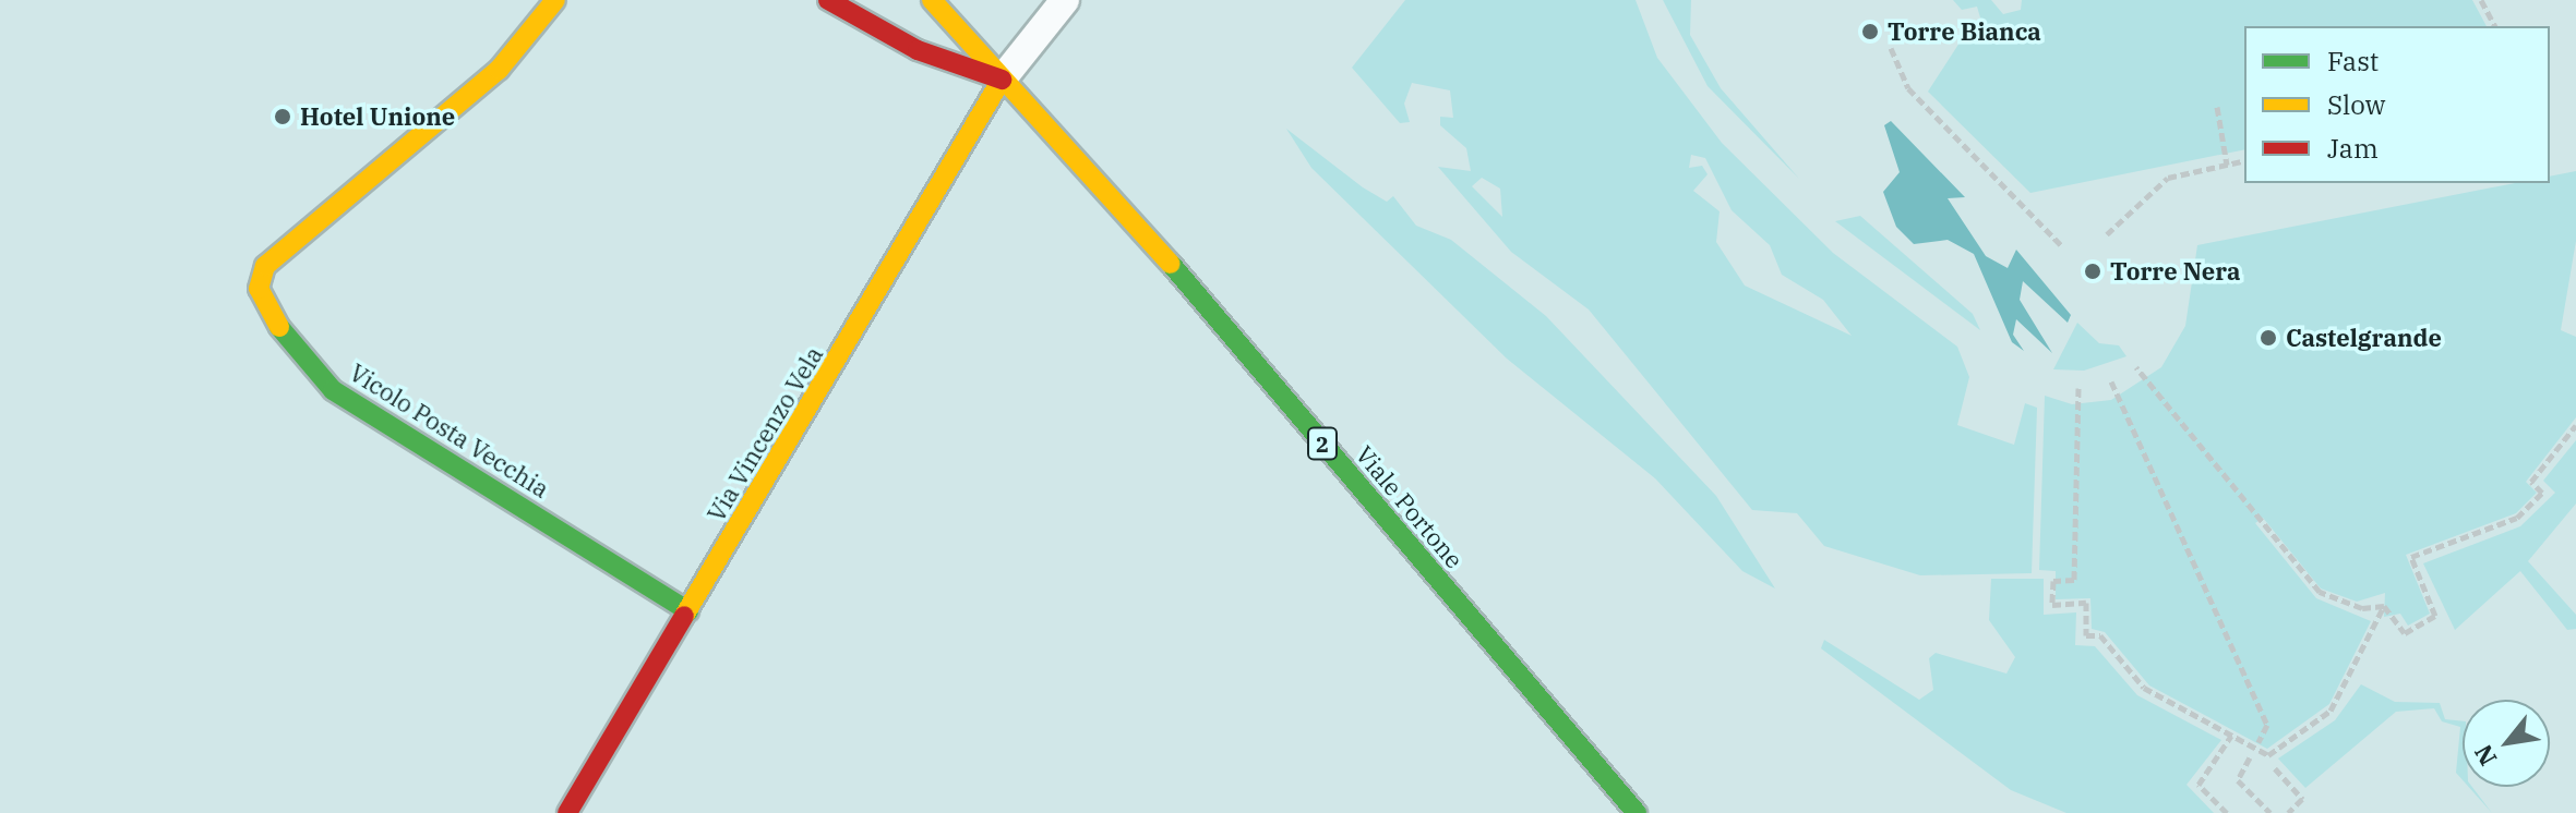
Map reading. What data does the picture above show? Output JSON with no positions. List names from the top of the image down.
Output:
{
  "streets": {
    "street": [
      "Vicolo Posta Vecchia",
      "Via Vincenzo Vela",
      "2",
      "Viale Portone"
    ]
  },
  "crossings": [
    ["Vicolo Posta Vecchia", "Via Vincenzo Vela"],
    ["Via Vincenzo Vela", "Viale Portone"]
  ],
  "places": [
    "Torre Bianca",
    "Hotel Unione",
    "Torre Nera",
    "Castelgrande"
  ],
  "legend": ["Fast", "Slow", "Jam"],
  "north": "bottom left"
}
